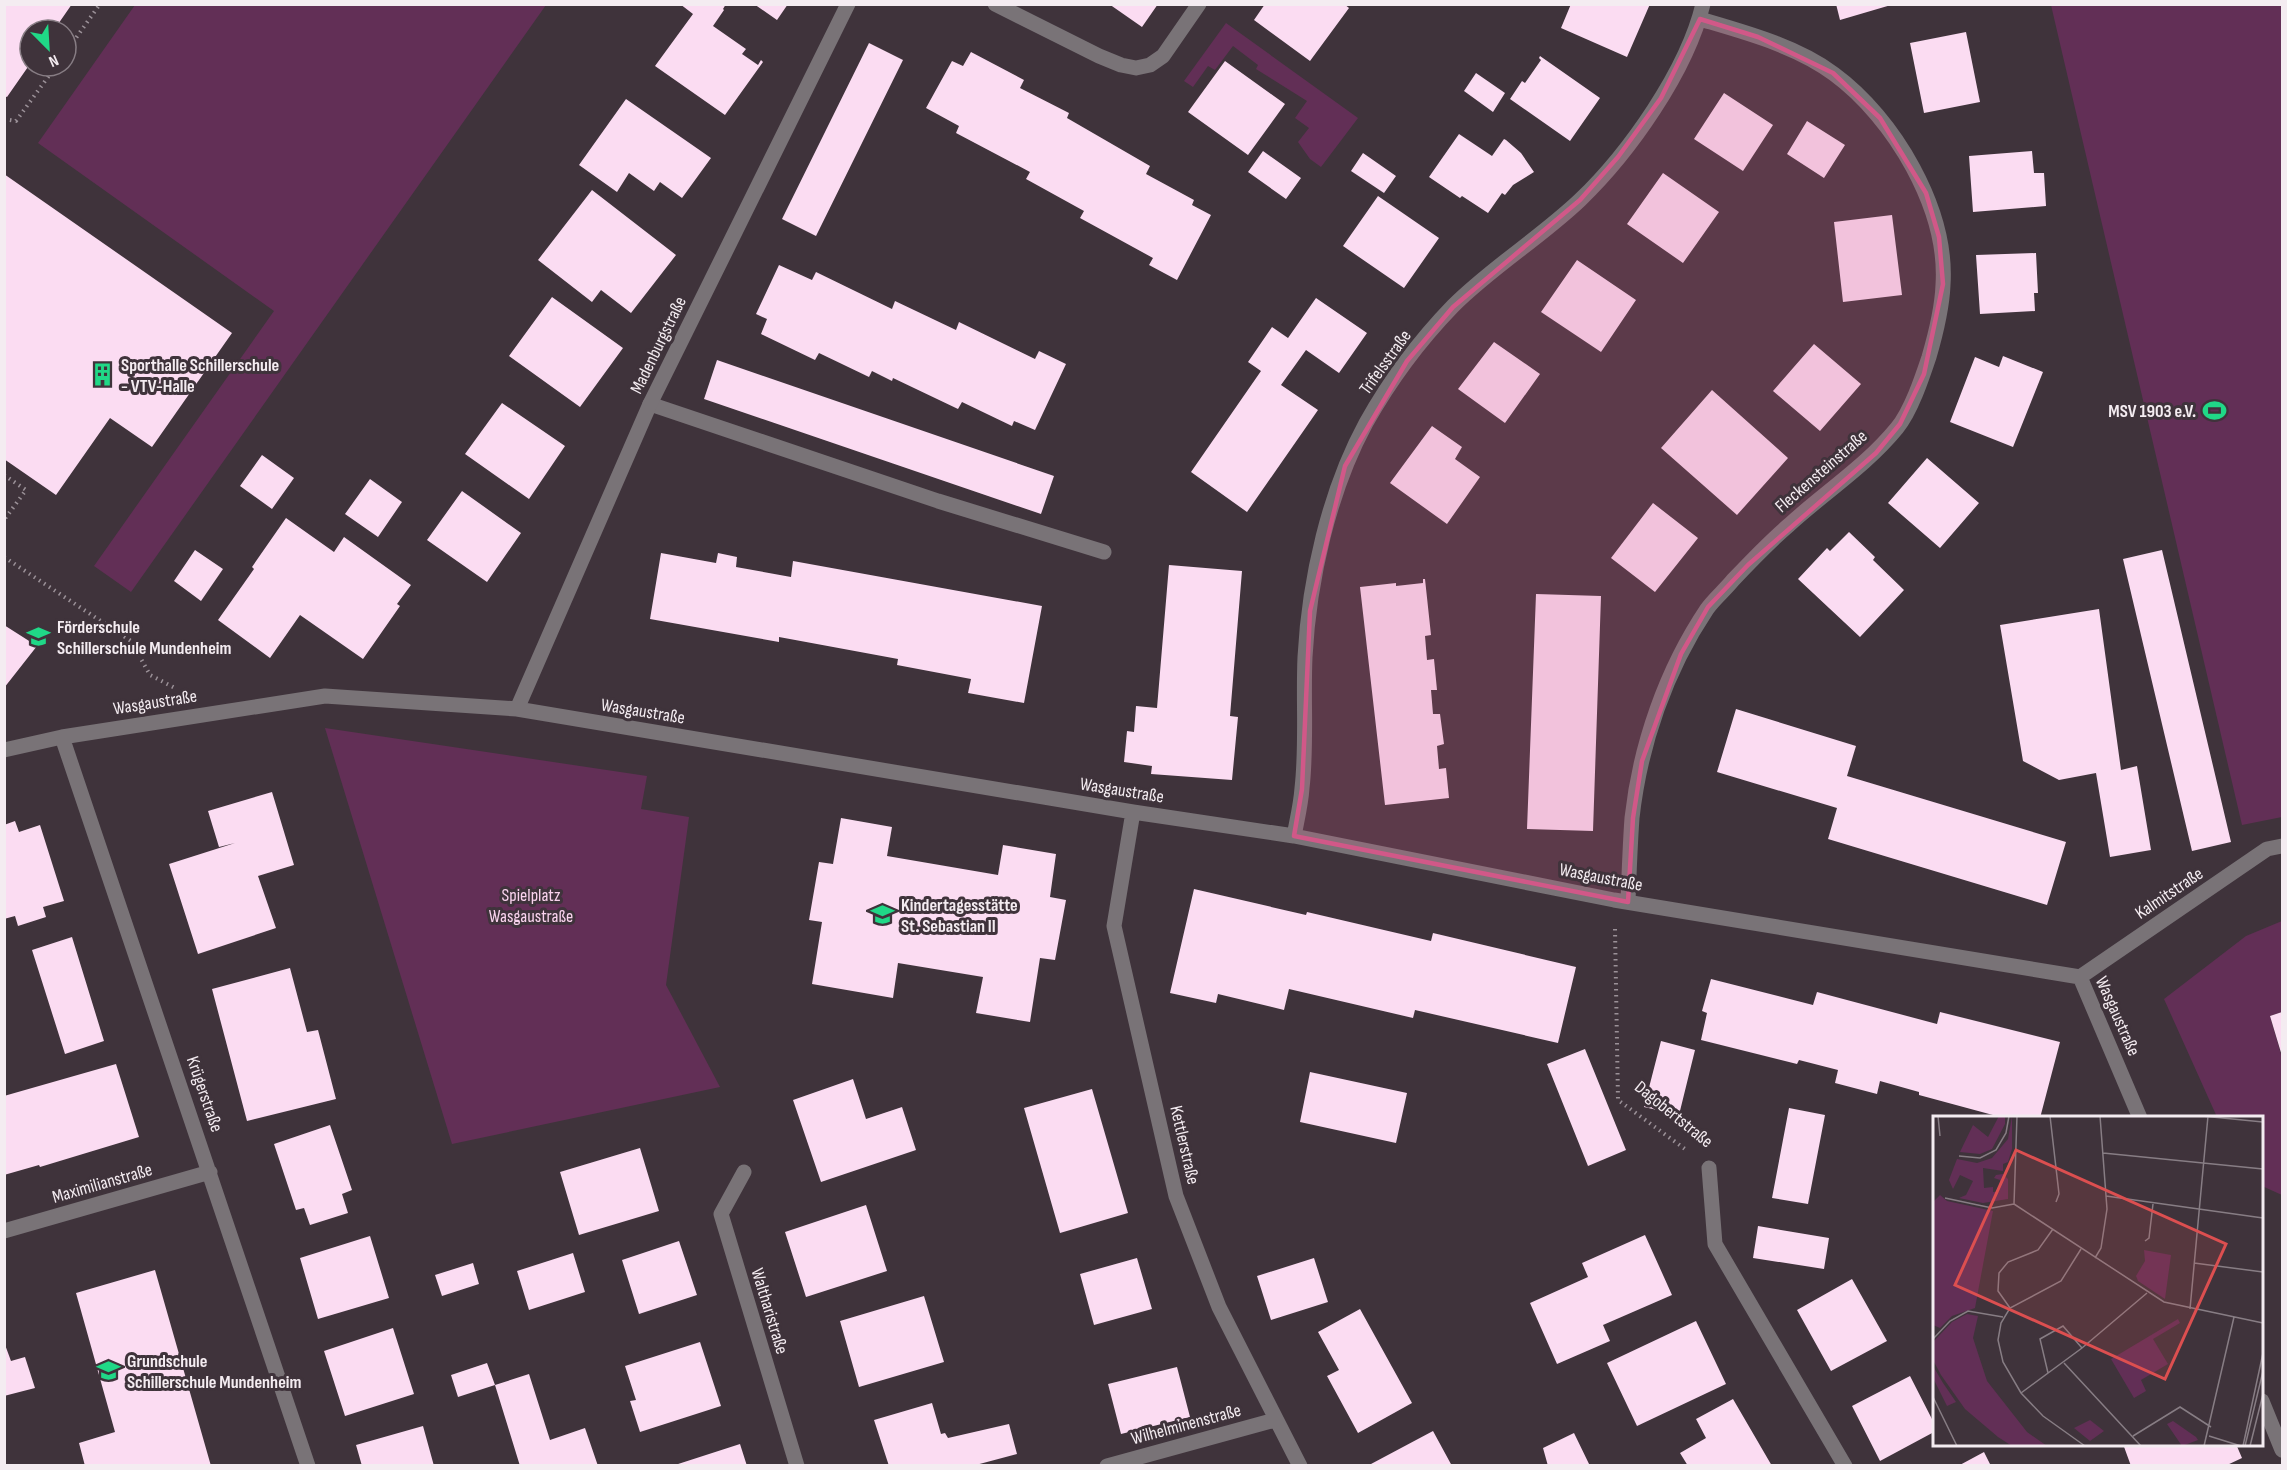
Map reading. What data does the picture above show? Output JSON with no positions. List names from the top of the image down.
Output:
{
  "streets": {
    "street": [
      "Madenburgstraße",
      "Trifelsstraße",
      "Fleckensteinstraße",
      "Wasgaustraße",
      "Kalmitstraße",
      "Krügerstraße",
      "Dagobertstraße",
      "Kettlerstraße",
      "Maximilianstraße",
      "Waltharistraße",
      "Wilhelminenstraße"
    ]
  },
  "crossings": [
    ["Madenburgstraße", "Wasgaustraße"],
    ["Trifelsstraße", "Fleckensteinstraße"],
    ["Trifelsstraße", "Wasgaustraße"],
    ["Fleckensteinstraße", "Wasgaustraße"],
    ["Fleckensteinstraße", "Dagobertstraße"],
    ["Wasgaustraße", "Kalmitstraße"],
    ["Wasgaustraße", "Krügerstraße"],
    ["Wasgaustraße", "Dagobertstraße"],
    ["Wasgaustraße", "Kettlerstraße"],
    ["Krügerstraße", "Maximilianstraße"],
    ["Kettlerstraße", "Wilhelminenstraße"]
  ],
  "parks": ["Spielplatz Wasgaustraße"],
  "places": {
    "building": ["Sporthalle Schillerschule - VTV-Halle"],
    "sports": ["MSV 1903 e.V."],
    "school or university": ["Förderschule Schillerschule Mundenheim", "Kindertagesstätte St. Sebastian II", "Grundschule Schillerschule Mundenheim"]
  },
  "north": "bottom right"
}
